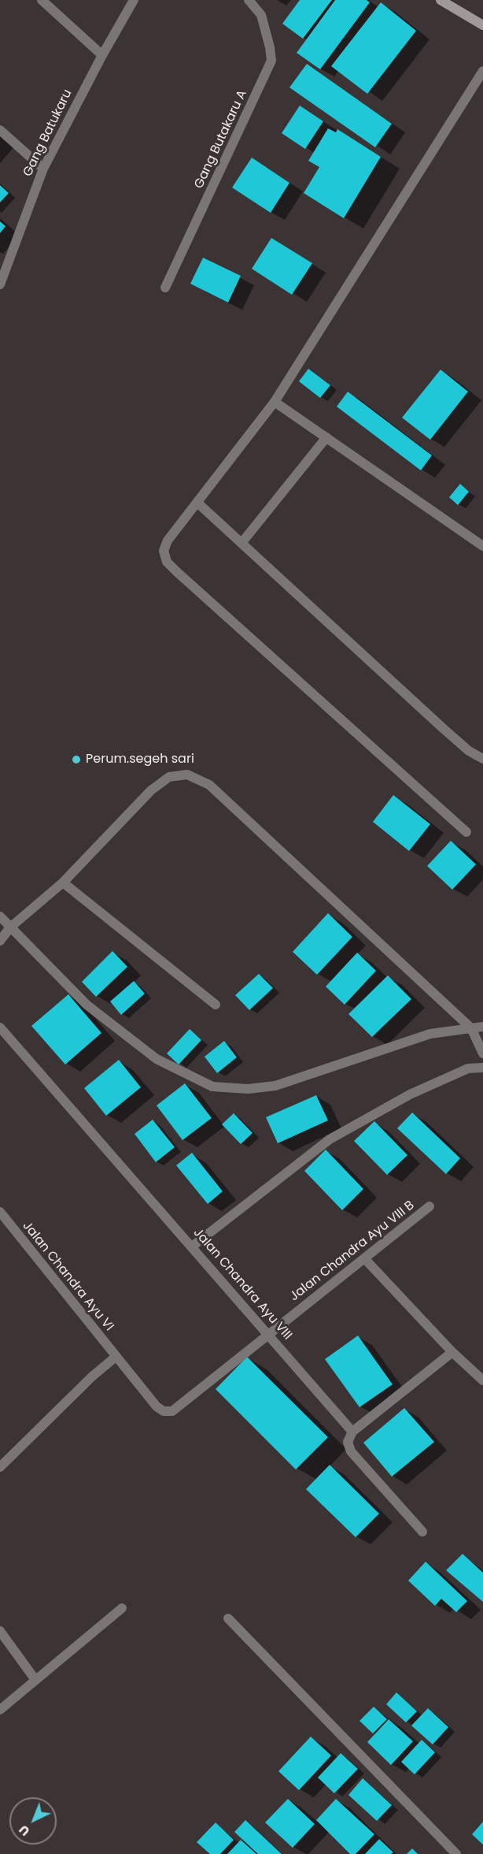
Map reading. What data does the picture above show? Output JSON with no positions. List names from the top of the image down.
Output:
{
  "streets": {
    "street": [
      "Gang Batukaru",
      "Gang Butakaru A",
      "Jalan Chandra Ayu VIII B",
      "Jalan Chandra Ayu VI",
      "Jalan Chandra Ayu VIII"
    ]
  },
  "crossings": [
    ["Jalan Chandra Ayu VIII B", "Jalan Chandra Ayu VI"],
    ["Jalan Chandra Ayu VIII B", "Jalan Chandra Ayu VIII"],
    ["Jalan Chandra Ayu VI", "Jalan Chandra Ayu VIII"]
  ],
  "places": ["Perum.segeh sari"],
  "north": "bottom left"
}
